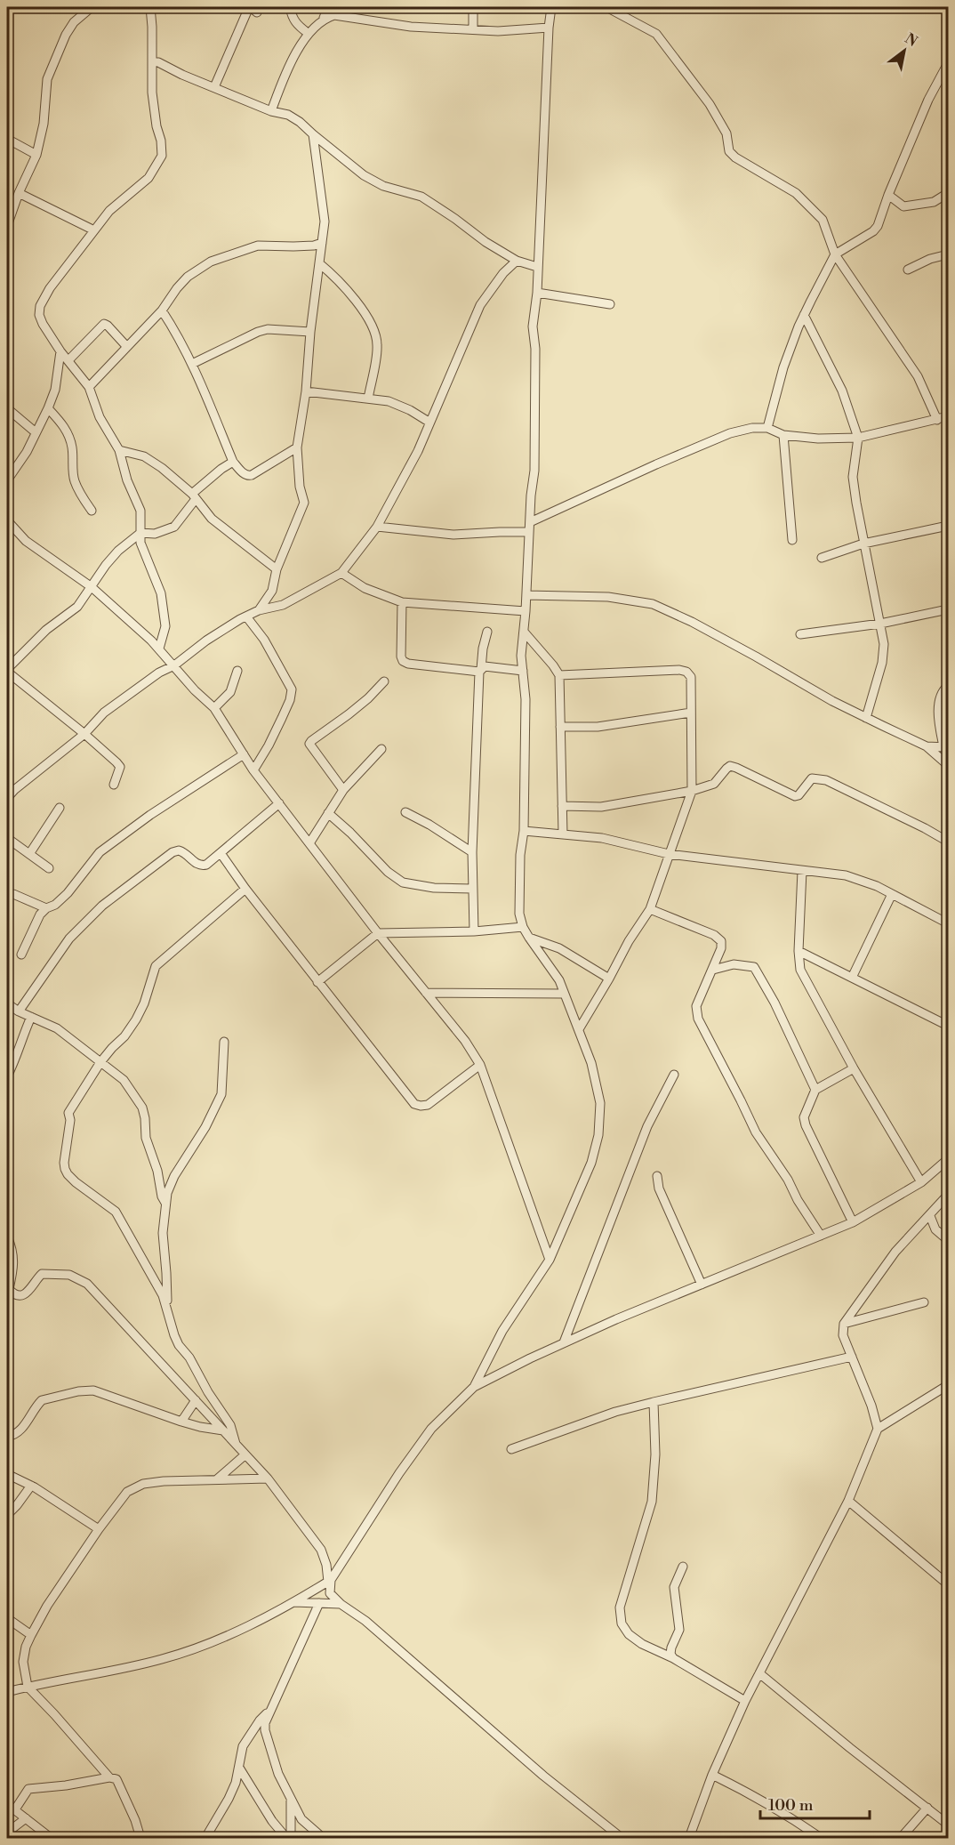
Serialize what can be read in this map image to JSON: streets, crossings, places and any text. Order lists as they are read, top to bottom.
{
  "scale_bar": "100 m",
  "north": "top right"
}
